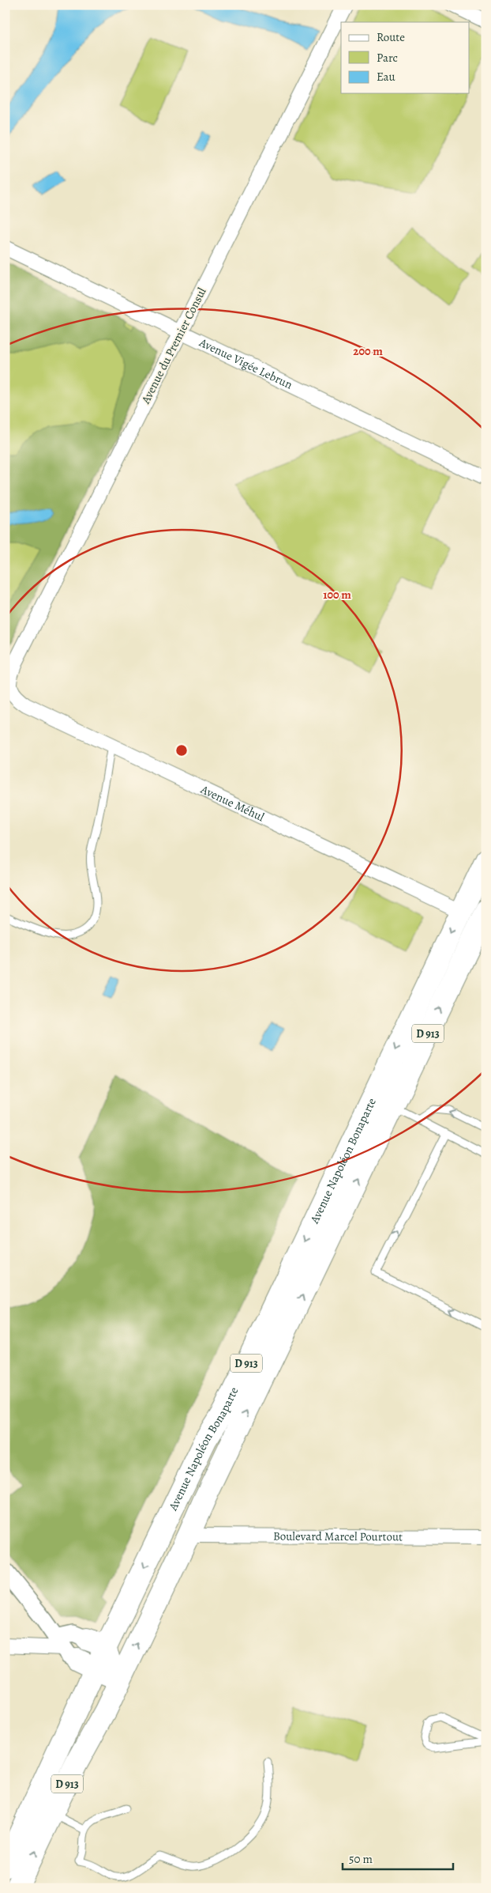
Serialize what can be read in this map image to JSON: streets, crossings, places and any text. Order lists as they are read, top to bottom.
{
  "streets": {
    "main road": ["D 913", "Avenue Napoléon Bonaparte"],
    "street": [
      "Avenue du Premier Consul",
      "Avenue Vigée Lebrun",
      "Avenue Méhul",
      "Boulevard Marcel Pourtout"
    ]
  },
  "crossings": [
    ["Avenue du Premier Consul", "Avenue Vigée Lebrun"],
    ["Avenue du Premier Consul", "Avenue Méhul"],
    ["Avenue Méhul", "Avenue Napoléon Bonaparte"],
    ["D 913", "Avenue Napoléon Bonaparte"],
    ["D 913", "Boulevard Marcel Pourtout"],
    ["Avenue Napoléon Bonaparte", "Boulevard Marcel Pourtout"]
  ],
  "legend": ["Route", "Parc", "Eau"],
  "scale_bar": "50 m",
  "rings": ["200 m", "100 m"]
}
